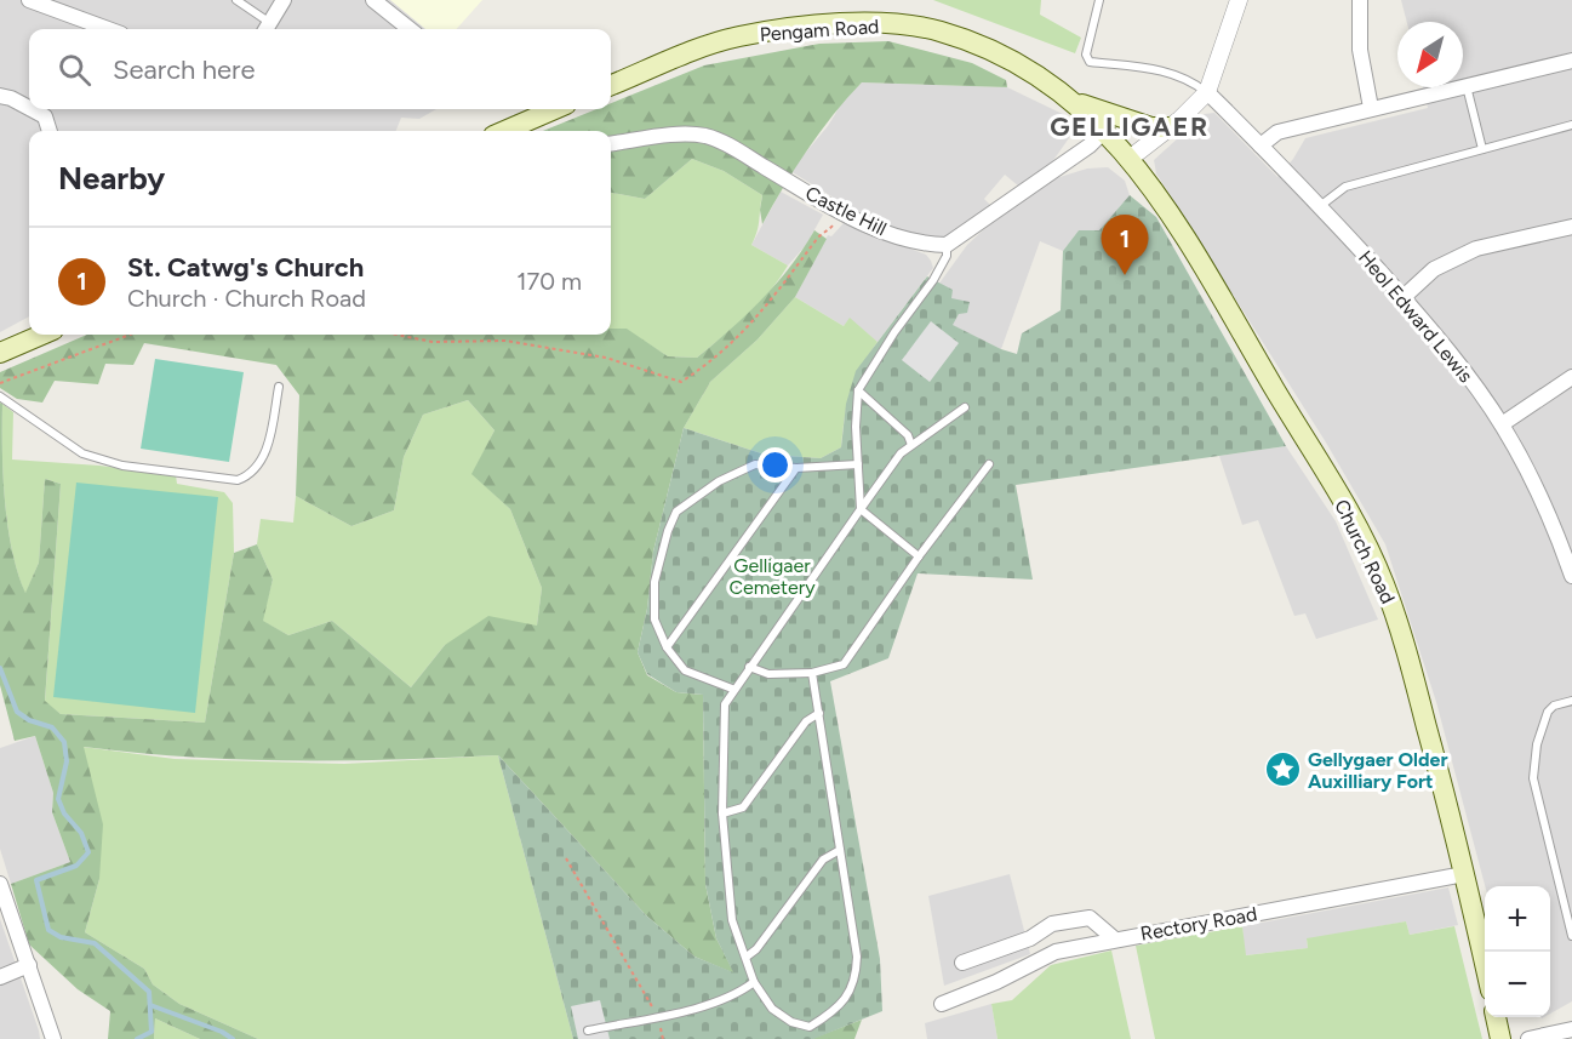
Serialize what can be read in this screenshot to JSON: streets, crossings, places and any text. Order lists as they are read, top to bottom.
{
  "streets": {
    "main road": ["Pengam Road", "Church Road"],
    "street": ["Castle Hill", "Heol Edward Lewis", "Rectory Road"]
  },
  "crossings": [
    ["Pengam Road", "Church Road"],
    ["Church Road", "Rectory Road"]
  ],
  "districts": ["GELLIGAER"],
  "parks": ["Gelligaer Cemetery"],
  "places": {
    "place": ["Gellygaer Older Auxilliary Fort"]
  },
  "north": "bottom left",
  "page": {
    "search": "Search here",
    "heading": "Nearby",
    "pins": "1",
    "list": [
      {
        "mark": "1",
        "name": "St. Catwg's Church",
        "note": "Church · Church Road",
        "value": "170 m"
      }
    ],
    "map_buttons": ["+", "−"]
  }
}
